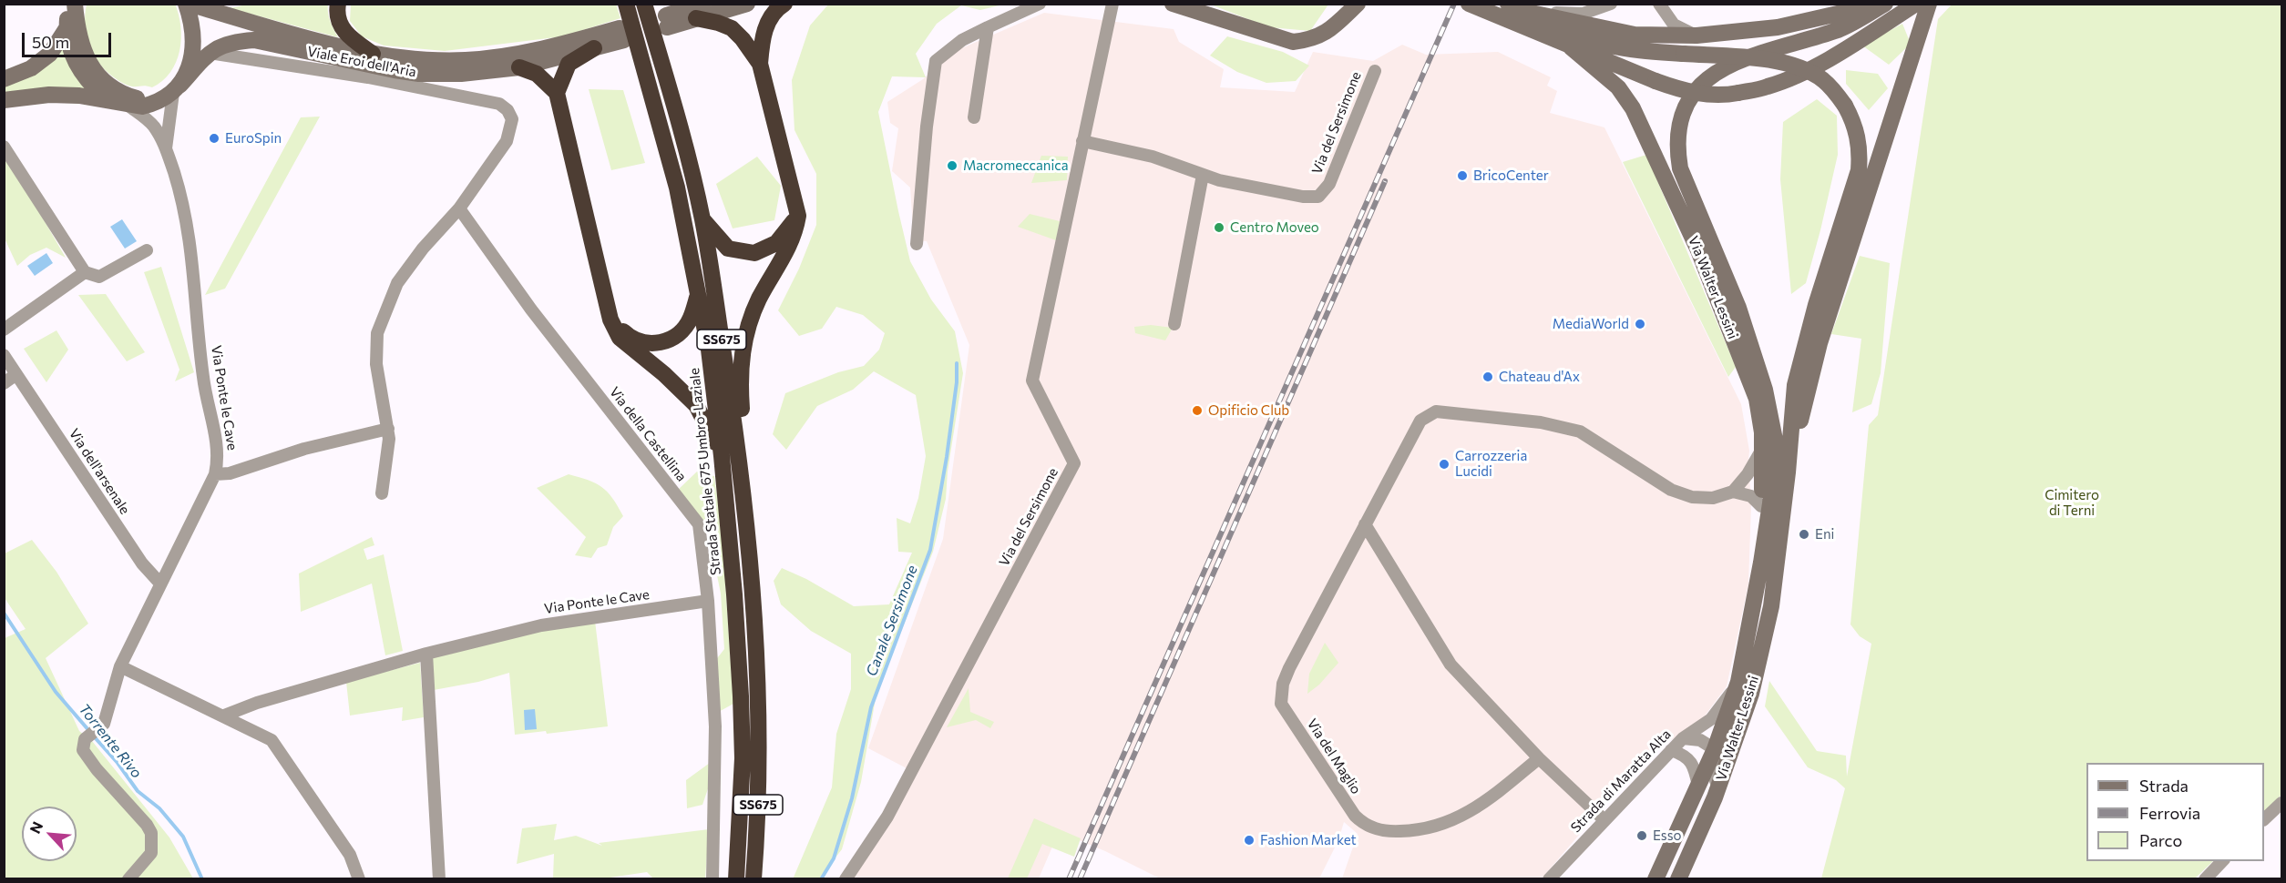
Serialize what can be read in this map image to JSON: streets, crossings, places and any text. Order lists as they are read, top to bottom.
{
  "streets": {
    "highway": ["SS675", "Strada Statale 675 Umbro-Laziale"],
    "main road": ["Viale Eroi dell'Aria", "Via Walter Lessini"],
    "street": [
      "Via del Sersimone",
      "Via Ponte le Cave",
      "Via della Castellina",
      "Via dell'arsenale",
      "Via del Maglio",
      "Strada di Maratta Alta"
    ]
  },
  "crossings": [
    ["Viale Eroi dell'Aria", "Via Ponte le Cave"],
    ["Via Walter Lessini", "Strada di Maratta Alta"],
    ["Via Ponte le Cave", "Via della Castellina"],
    ["Via Ponte le Cave", "Via dell'arsenale"]
  ],
  "water": ["Canale Sersimone", "Torrente Rivo"],
  "parks": ["Cimitero di Terni"],
  "places": [
    "EuroSpin",
    "Macromeccanica",
    "BricoCenter",
    "Centro Moveo",
    "MediaWorld",
    "Chateau d'Ax",
    "Opificio Club",
    "Carrozzeria Lucidi",
    "Eni",
    "Esso",
    "Fashion Market"
  ],
  "legend": ["Strada", "Ferrovia", "Parco"],
  "scale_bar": "50 m",
  "north": "top left"
}
